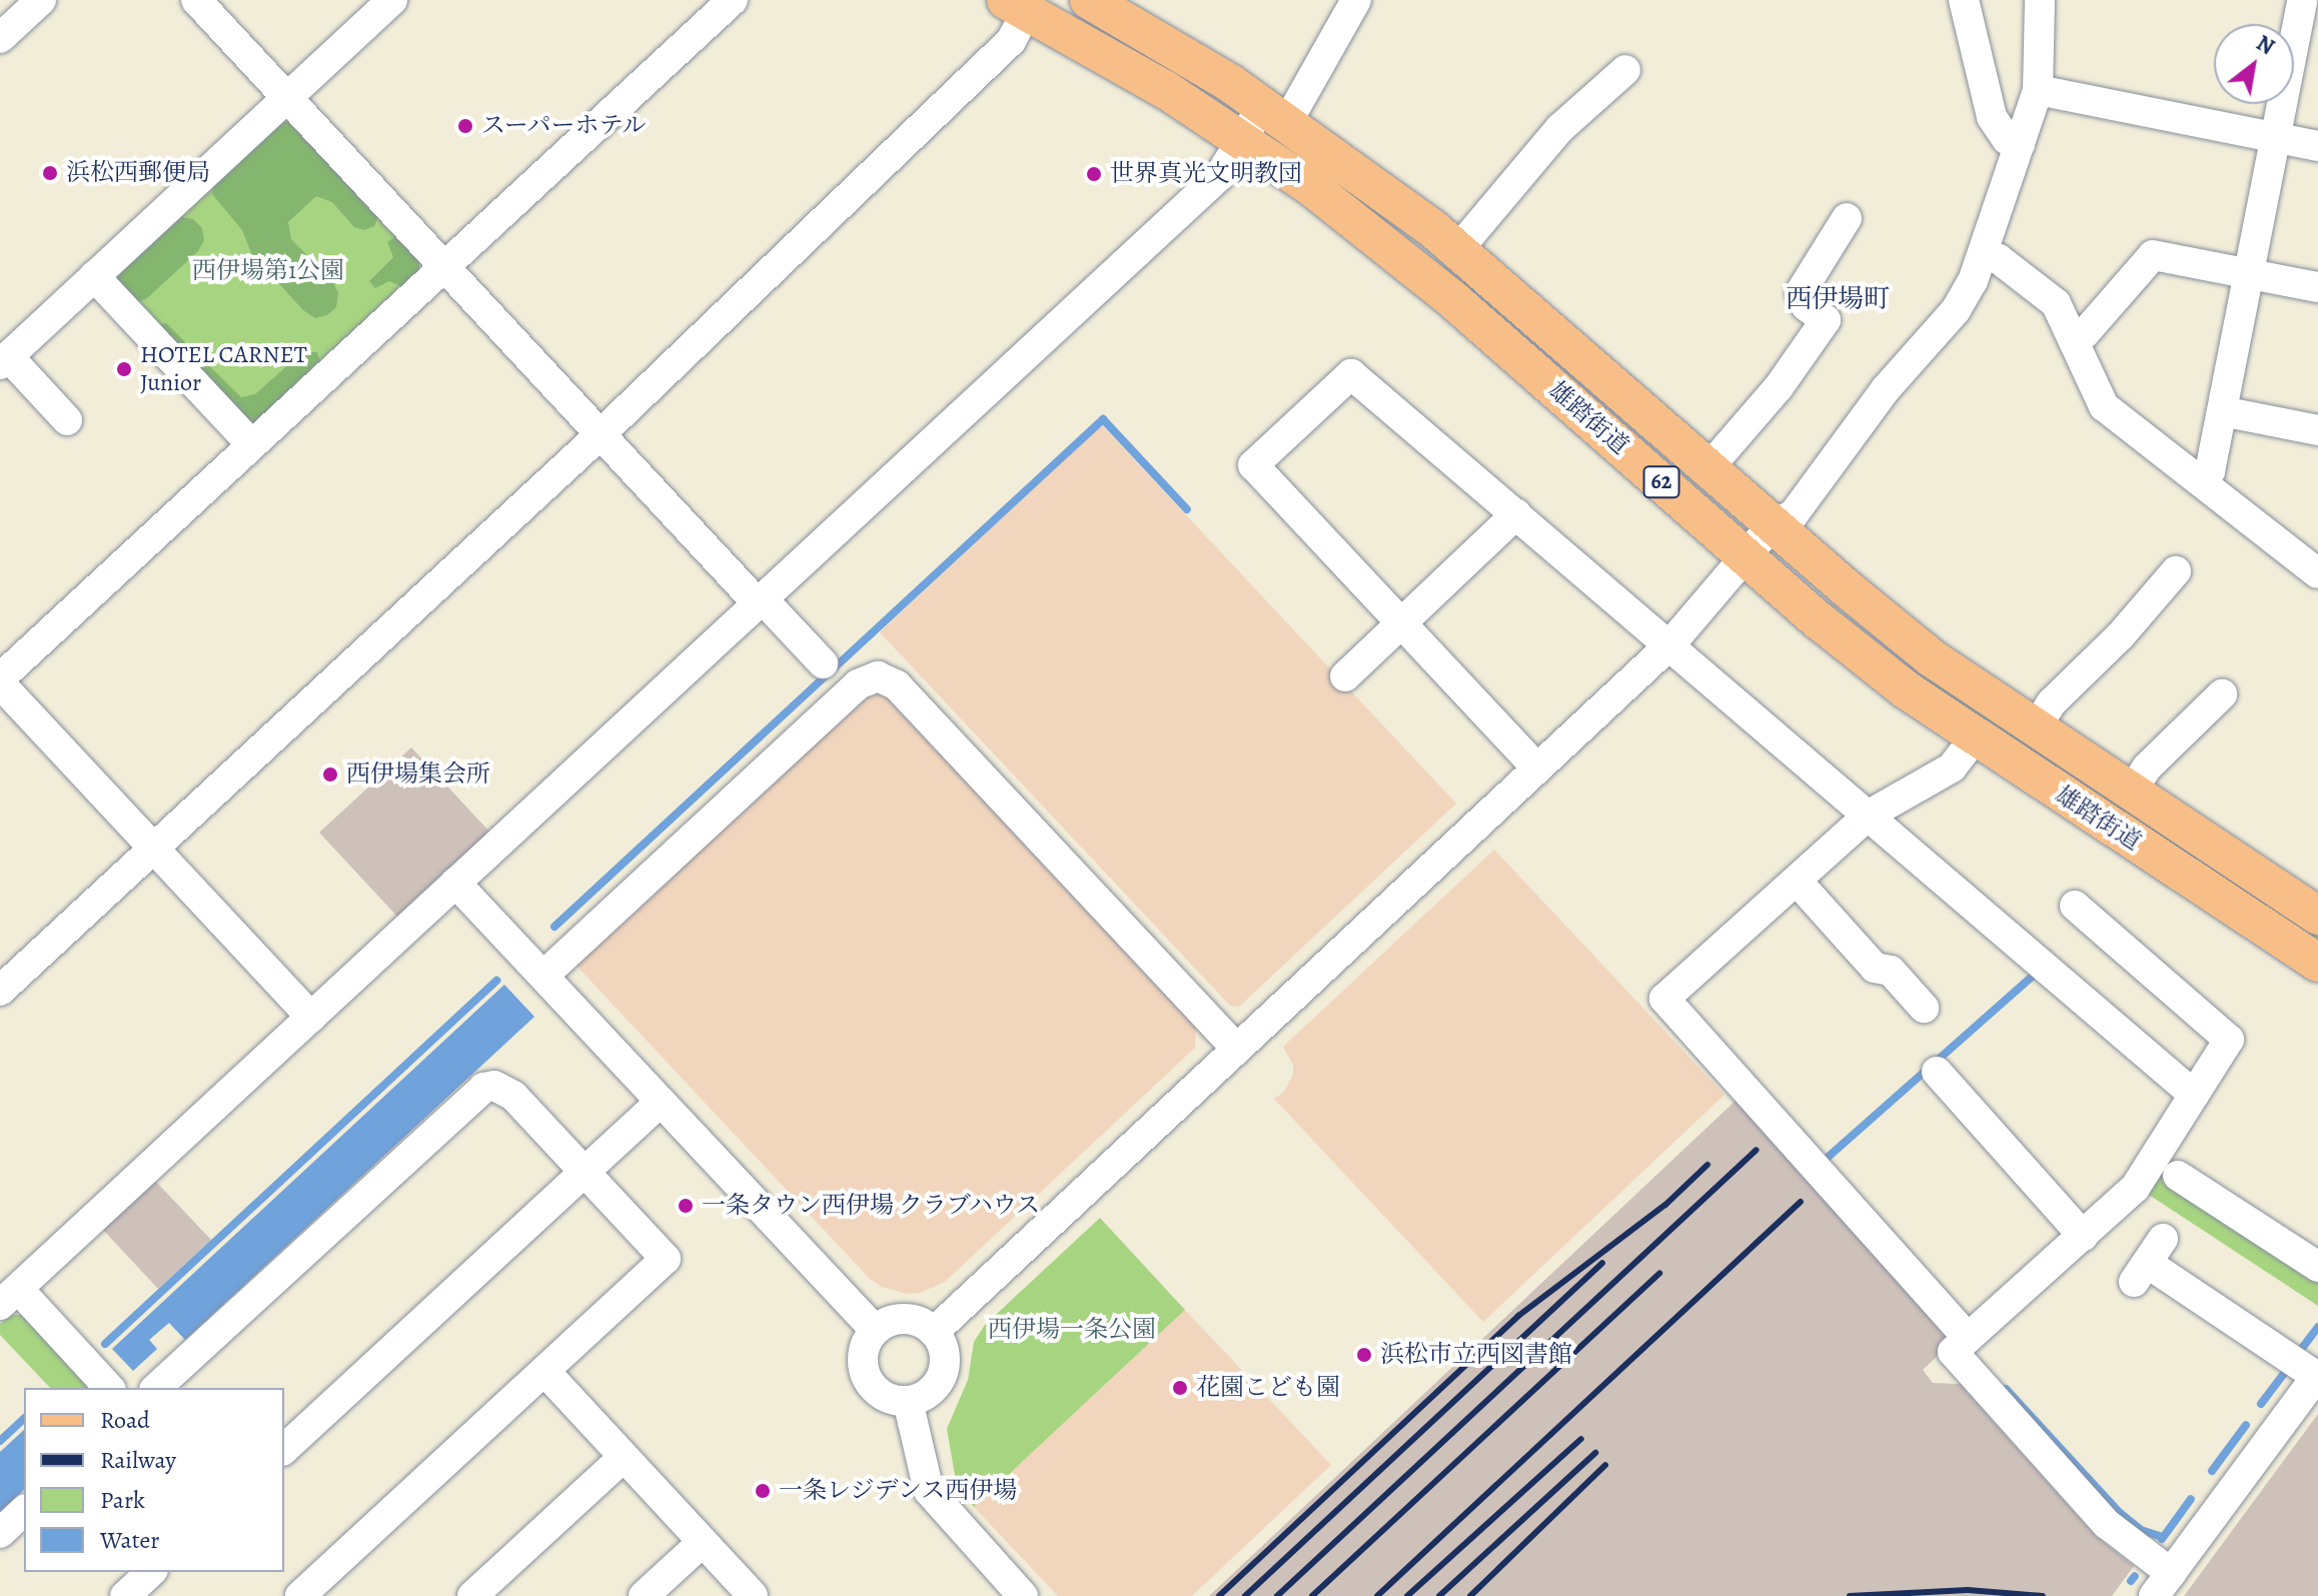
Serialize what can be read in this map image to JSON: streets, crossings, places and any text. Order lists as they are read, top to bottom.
{
  "streets": {
    "main road": ["雄踏街道", "62"]
  },
  "districts": ["西伊場町"],
  "parks": ["西伊場第1公園", "西伊場一条公園"],
  "places": [
    "スーパーホテル",
    "浜松西郵便局",
    "世界真光文明教団",
    "HOTEL CARNET Junior",
    "西伊場集会所",
    "一条タウン西伊場 クラブハウス",
    "浜松市立西図書館",
    "花園こども園",
    "一条レジデンス西伊場"
  ],
  "legend": [
    "Road",
    "Railway",
    "Park",
    "Water"
  ],
  "north": "top right"
}
